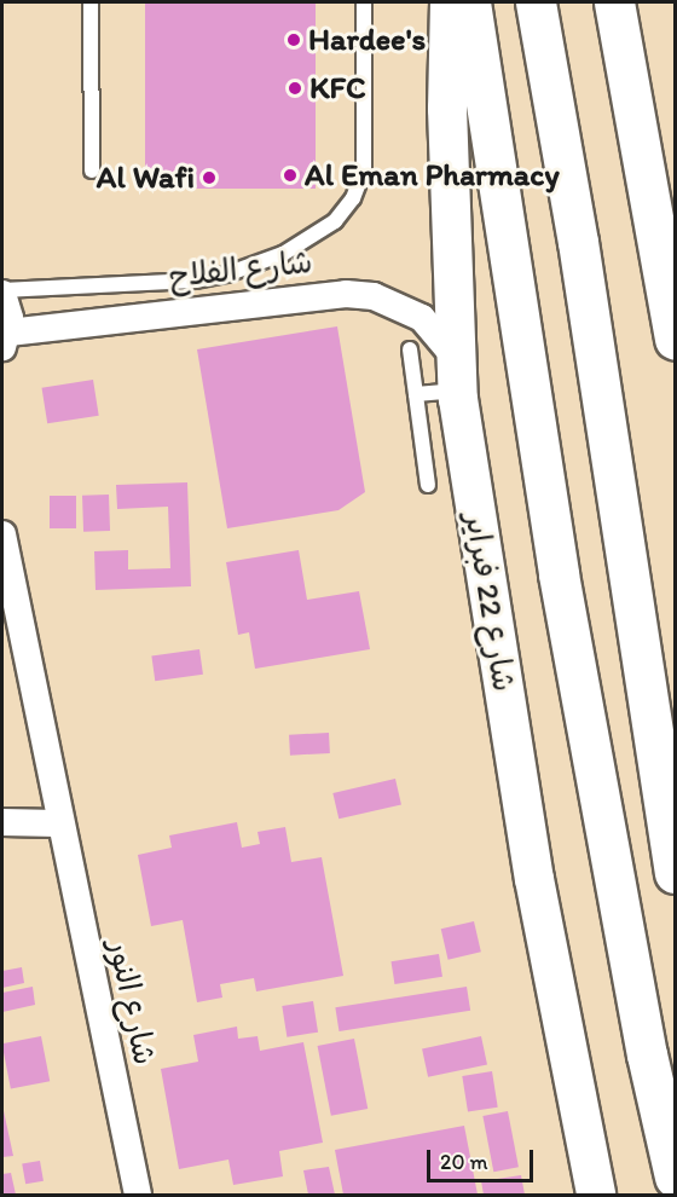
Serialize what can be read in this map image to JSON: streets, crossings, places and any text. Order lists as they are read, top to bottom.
{
  "streets": {
    "main road": ["شارع 22 فبراير"],
    "street": ["شارع الفلاح", "شارع النور"]
  },
  "crossings": [
    ["شارع الفلاح", "شارع 22 فبراير"]
  ],
  "places": [
    "Hardee's",
    "KFC",
    "Al Eman Pharmacy",
    "Al Wafi"
  ],
  "scale_bar": "20 m"
}
